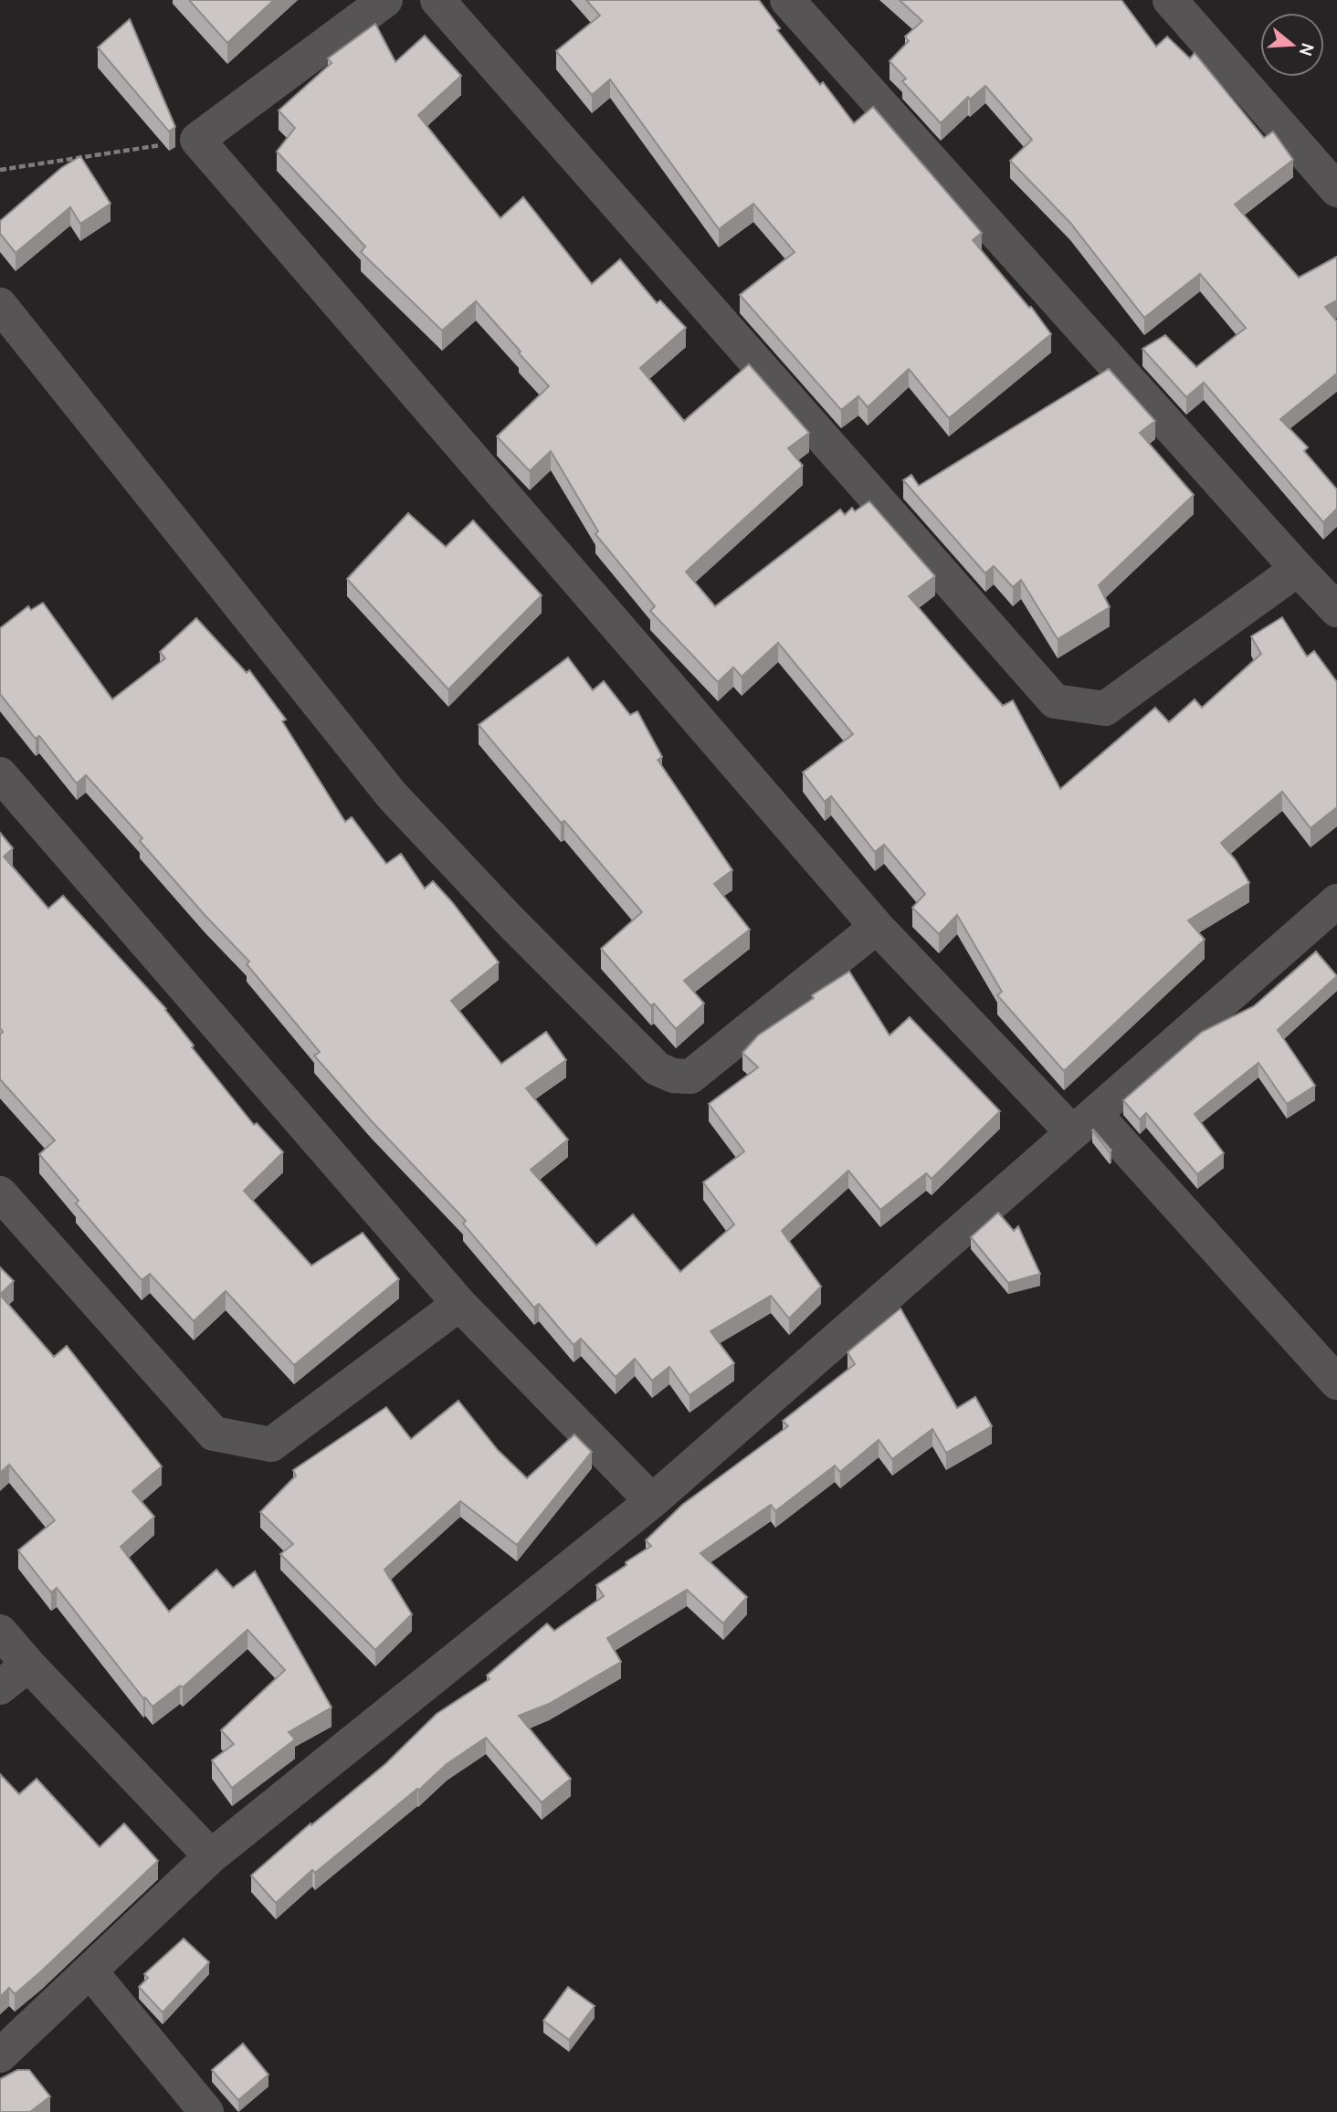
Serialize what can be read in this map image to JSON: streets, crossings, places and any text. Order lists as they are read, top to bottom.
{
  "north": "right"
}
